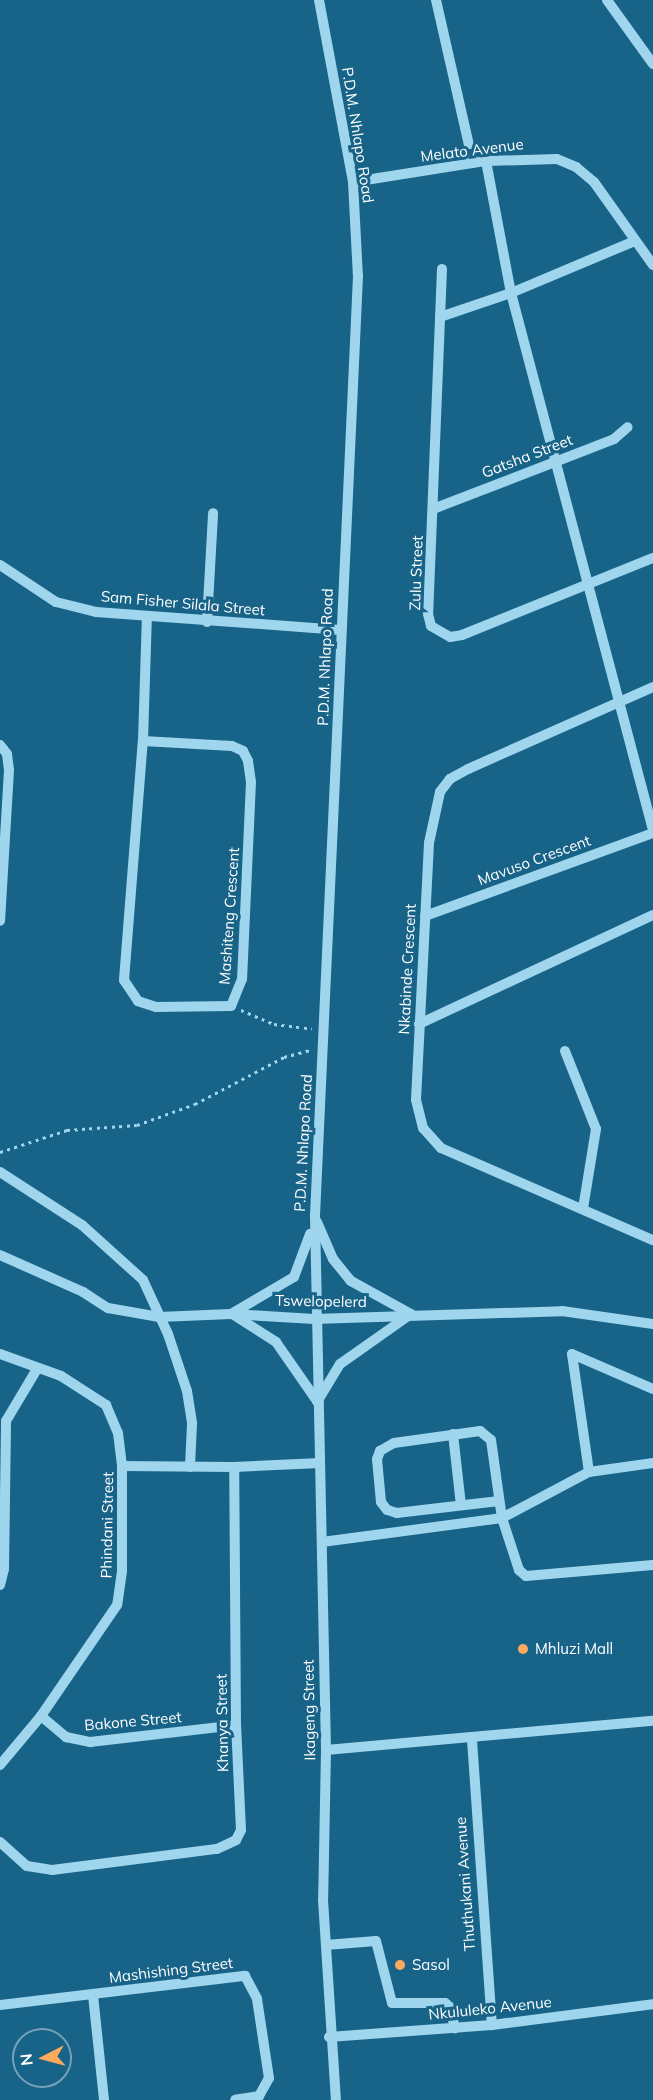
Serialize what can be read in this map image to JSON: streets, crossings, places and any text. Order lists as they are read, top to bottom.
{
  "streets": {
    "street": [
      "P.D.M. Nhlapo Road",
      "Melato Avenue",
      "Gatsha Street",
      "Zulu Street",
      "Sam Fisher Silala Street",
      "Mavuso Crescent",
      "Mashiteng Crescent",
      "Nkabinde Crescent",
      "Tswelopelerd",
      "Phindani Street",
      "Ikageng Street",
      "Bakone Street",
      "Khanya Street",
      "Thuthukani Avenue",
      "Mashishing Street",
      "Nkululeko Avenue"
    ]
  },
  "crossings": [
    ["P.D.M. Nhlapo Road", "Melato Avenue"],
    ["P.D.M. Nhlapo Road", "Sam Fisher Silala Street"],
    ["P.D.M. Nhlapo Road", "Tswelopelerd"],
    ["P.D.M. Nhlapo Road", "Ikageng Street"],
    ["Gatsha Street", "Zulu Street"],
    ["Sam Fisher Silala Street", "Mashiteng Crescent"],
    ["Mavuso Crescent", "Nkabinde Crescent"],
    ["Tswelopelerd", "Ikageng Street"],
    ["Phindani Street", "Bakone Street"],
    ["Ikageng Street", "Nkululeko Avenue"],
    ["Bakone Street", "Khanya Street"],
    ["Thuthukani Avenue", "Nkululeko Avenue"]
  ],
  "places": ["Mhluzi Mall", "Sasol"],
  "north": "left"
}
